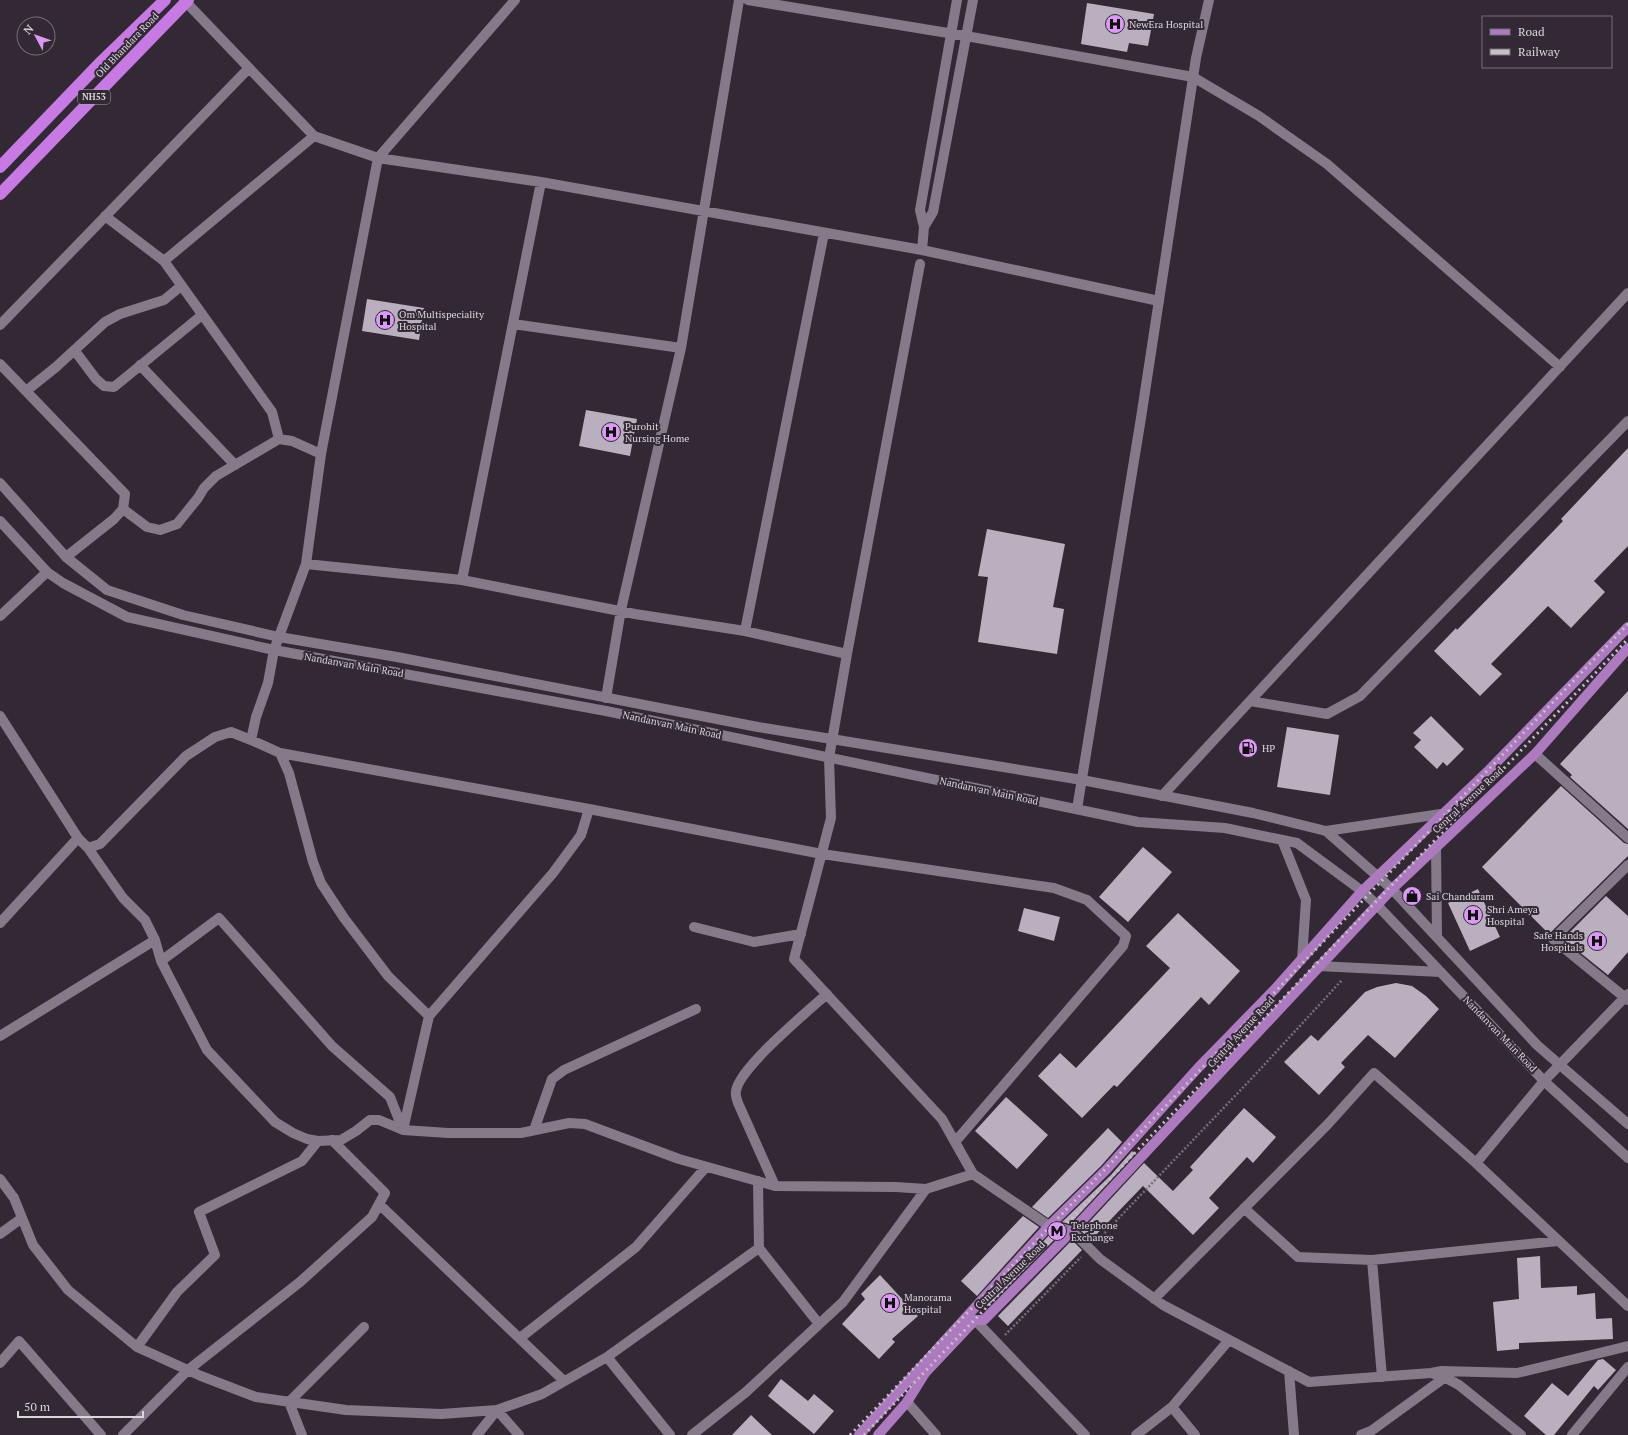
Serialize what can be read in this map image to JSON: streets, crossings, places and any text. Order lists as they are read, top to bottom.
{
  "streets": {
    "highway": ["Old Bhandara Road", "NH53"],
    "main road": ["Central Avenue Road"],
    "street": ["Nandanvan Main Road"]
  },
  "crossings": [
    ["Nandanvan Main Road", "Central Avenue Road"]
  ],
  "places": {
    "hospital": [
      "NewEra Hospital",
      "Om Multispeciality Hospital",
      "Purohit Nursing Home",
      "Shri Ameya Hospital",
      "Safe Hands Hospitals",
      "Manorama Hospital"
    ],
    "fuel station": ["HP"],
    "shop": ["Sai Chanduram"],
    "metro station": ["Telephone Exchange"]
  },
  "legend": ["Road", "Railway"],
  "scale_bar": "50 m",
  "north": "top left"
}
